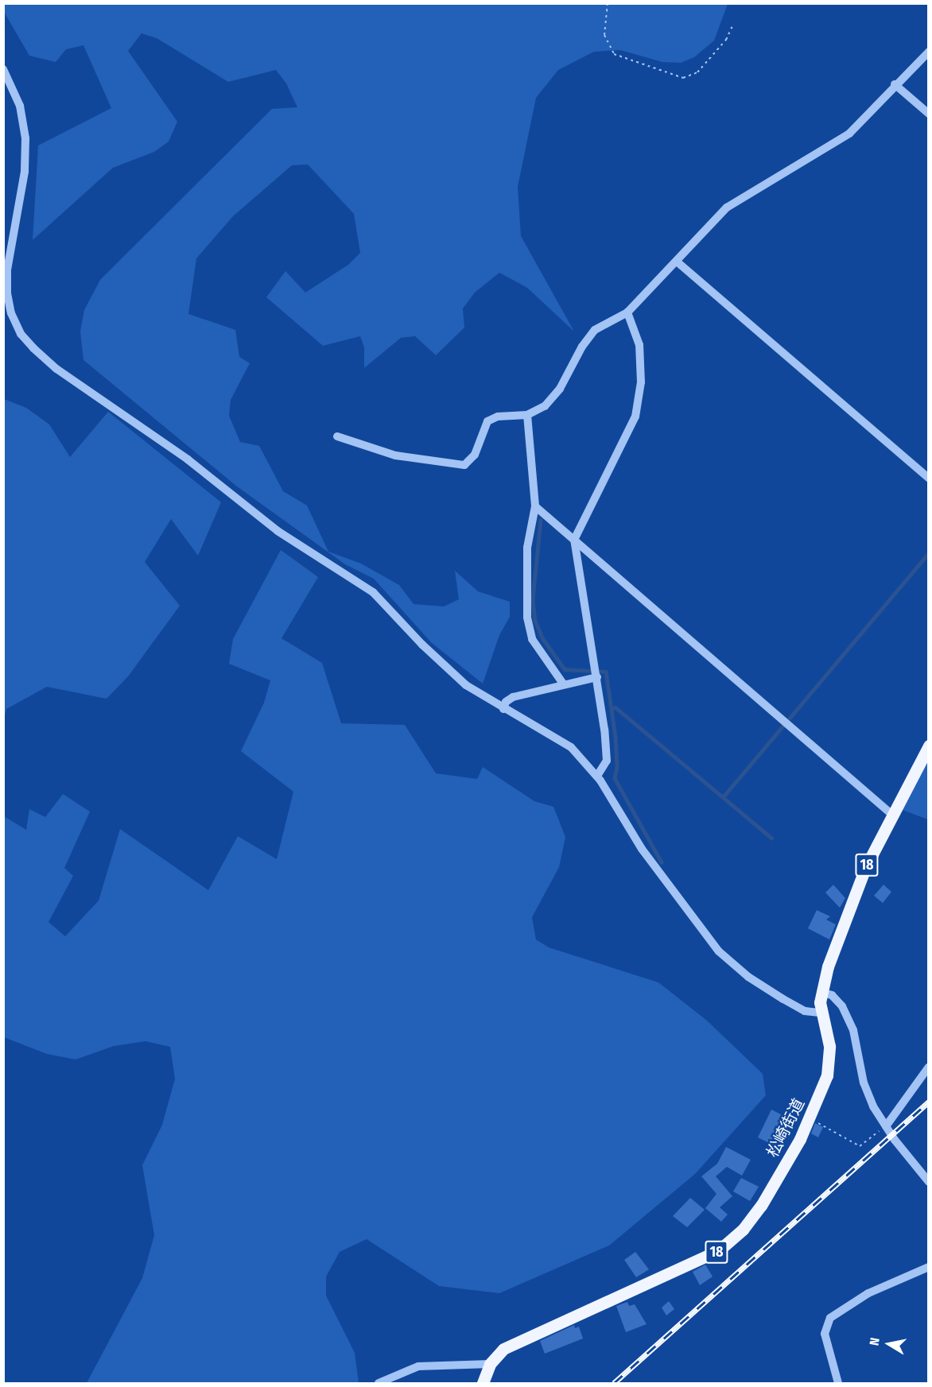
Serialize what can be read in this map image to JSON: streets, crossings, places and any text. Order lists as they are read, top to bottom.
{
  "streets": {
    "main road": ["18", "松崎街道"]
  },
  "north": "left"
}
